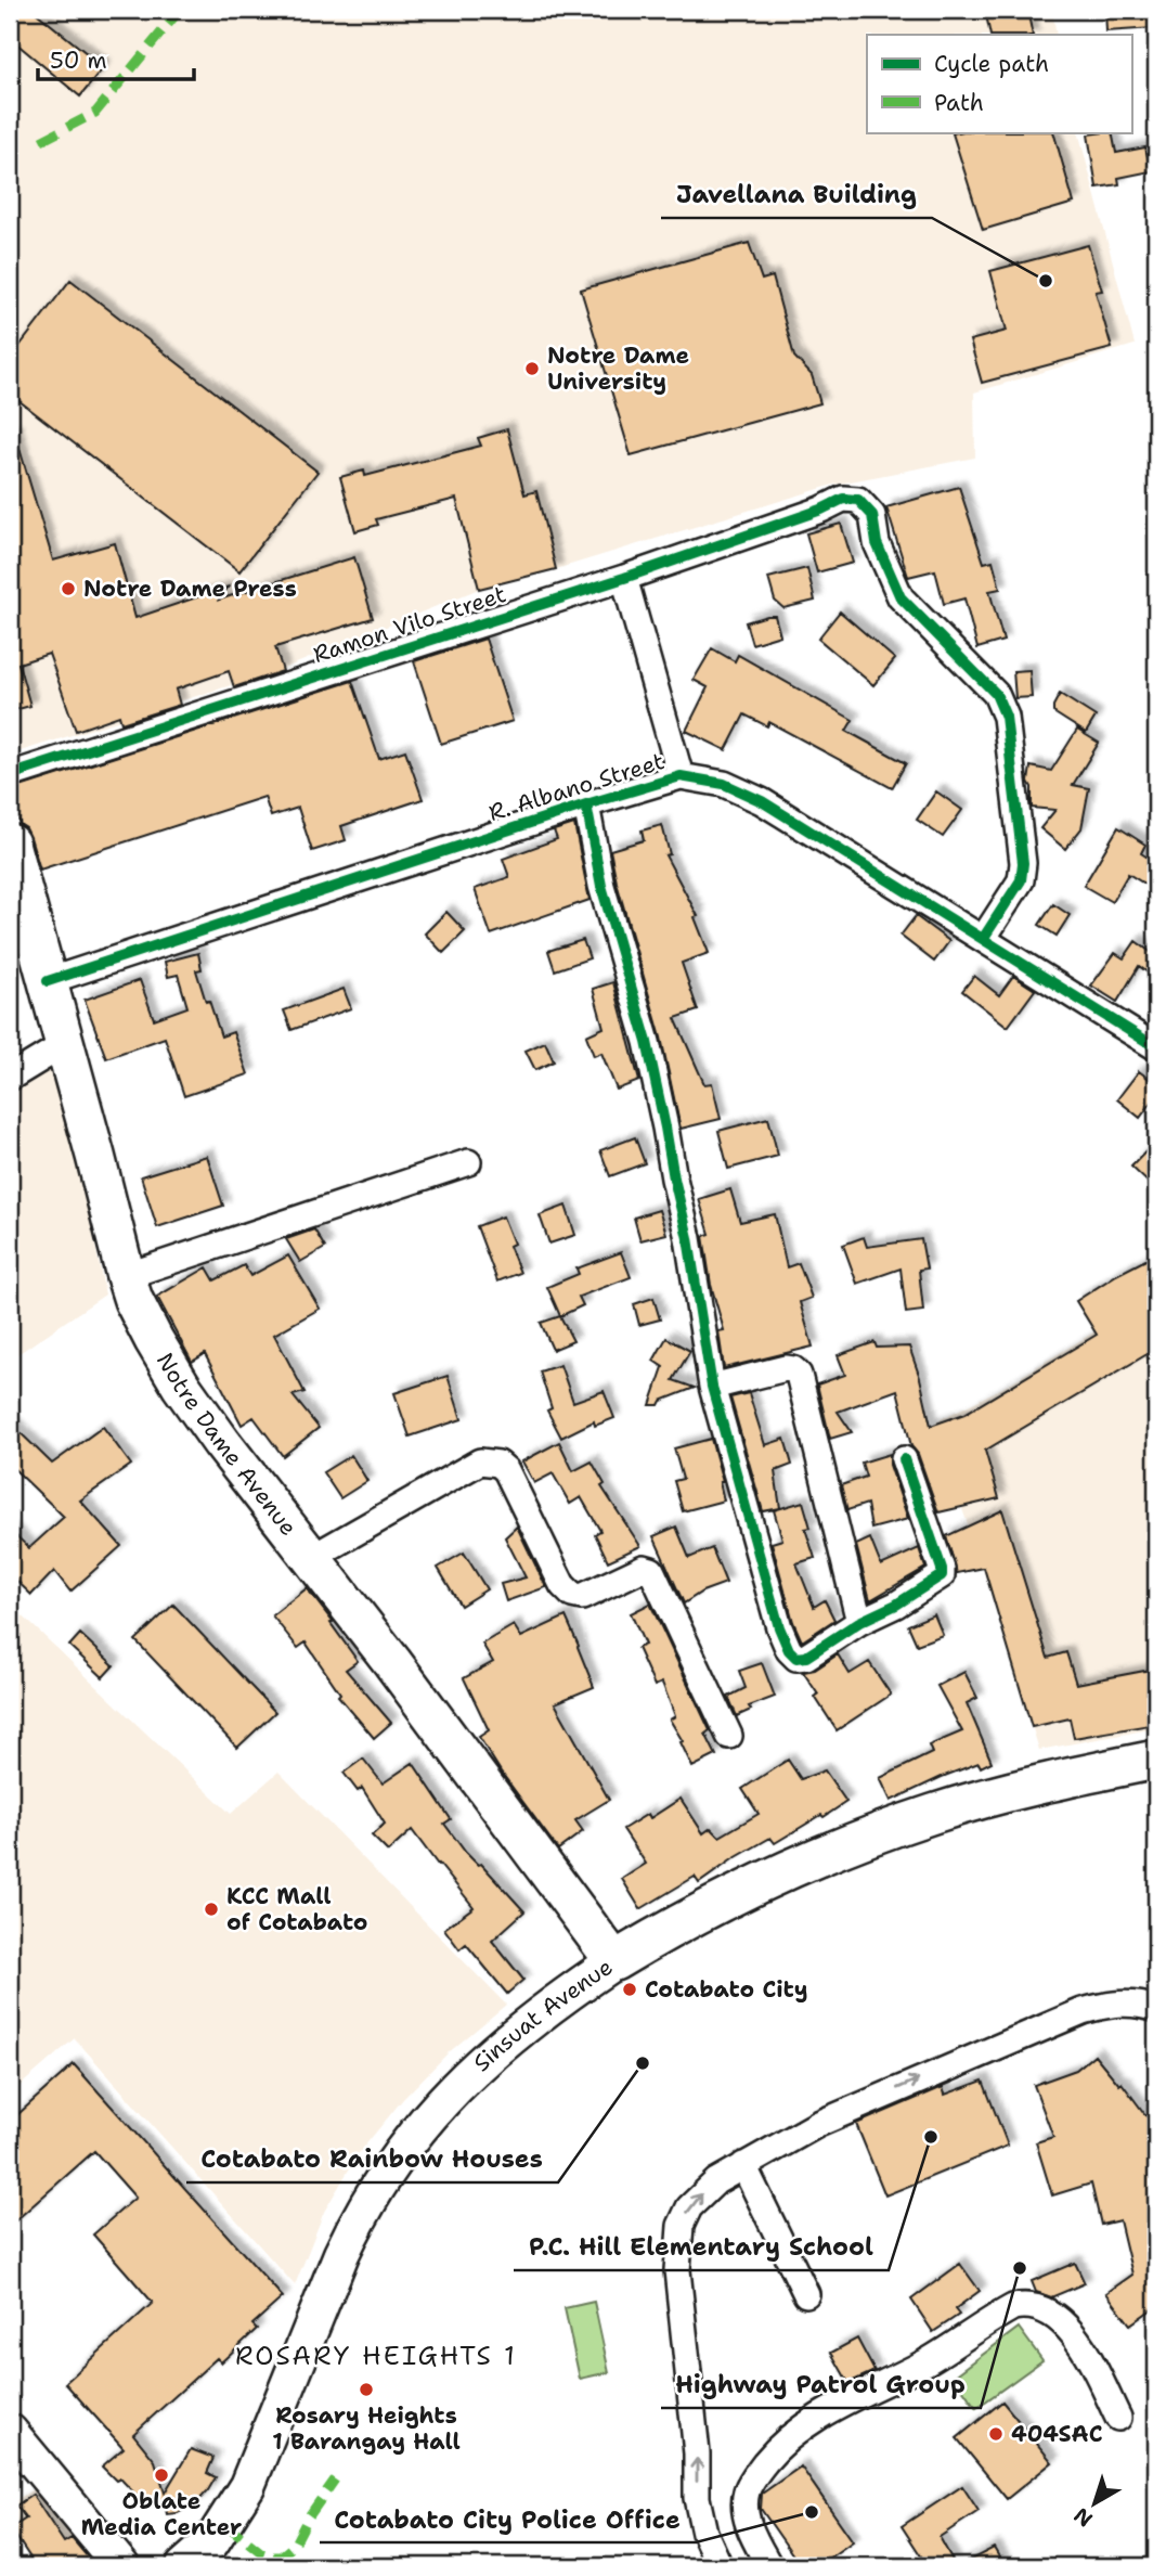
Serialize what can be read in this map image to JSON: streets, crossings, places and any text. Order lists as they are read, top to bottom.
{
  "streets": {
    "main road": ["Notre Dame Avenue", "Sinsuat Avenue"],
    "street": ["Ramon Vilo Street", "R. Albano Street"]
  },
  "crossings": [
    ["Ramon Vilo Street", "R. Albano Street"],
    ["R. Albano Street", "Notre Dame Avenue"],
    ["Notre Dame Avenue", "Sinsuat Avenue"]
  ],
  "districts": ["ROSARY HEIGHTS 1"],
  "places": [
    "Javellana Building",
    "Notre Dame University",
    "Notre Dame Press",
    "KCC Mall of Cotabato",
    "Cotabato City",
    "Cotabato Rainbow Houses",
    "P.C. Hill Elementary School",
    "Highway Patrol Group",
    "Rosary Heights 1 Barangay Hall",
    "404SAC",
    "Oblate Media Center",
    "Cotabato City Police Office"
  ],
  "legend": ["Cycle path", "Path"],
  "scale_bar": "50 m",
  "north": "bottom left"
}
